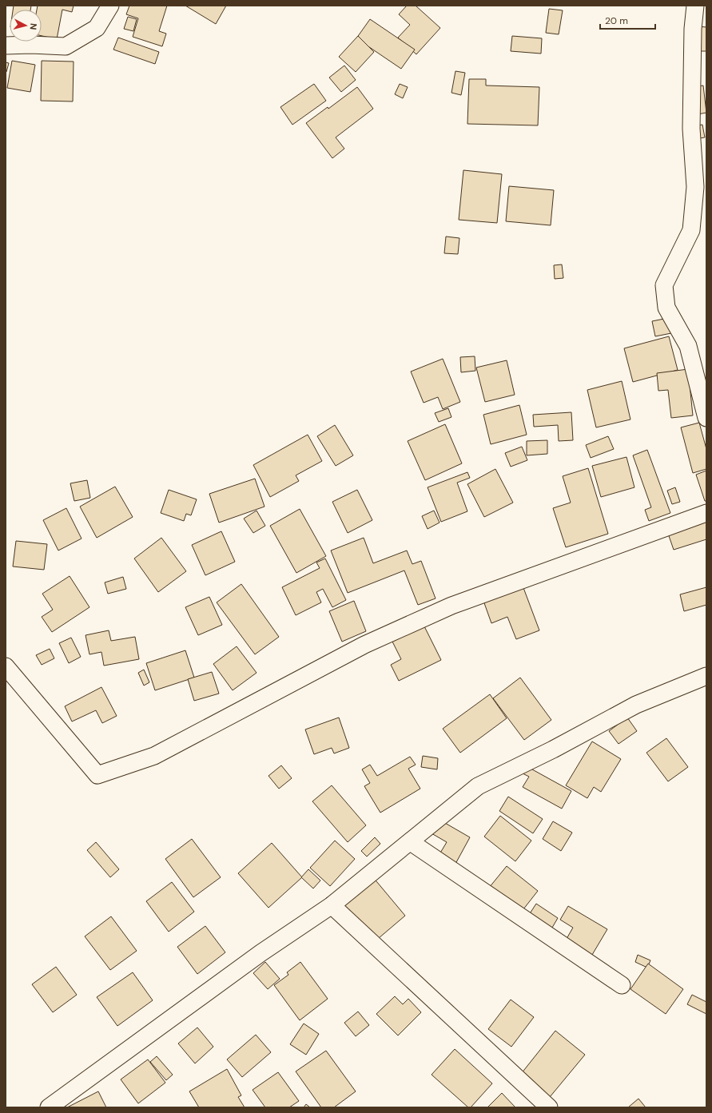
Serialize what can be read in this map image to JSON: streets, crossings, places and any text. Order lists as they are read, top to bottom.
{
  "scale_bar": "20 m",
  "north": "right"
}
